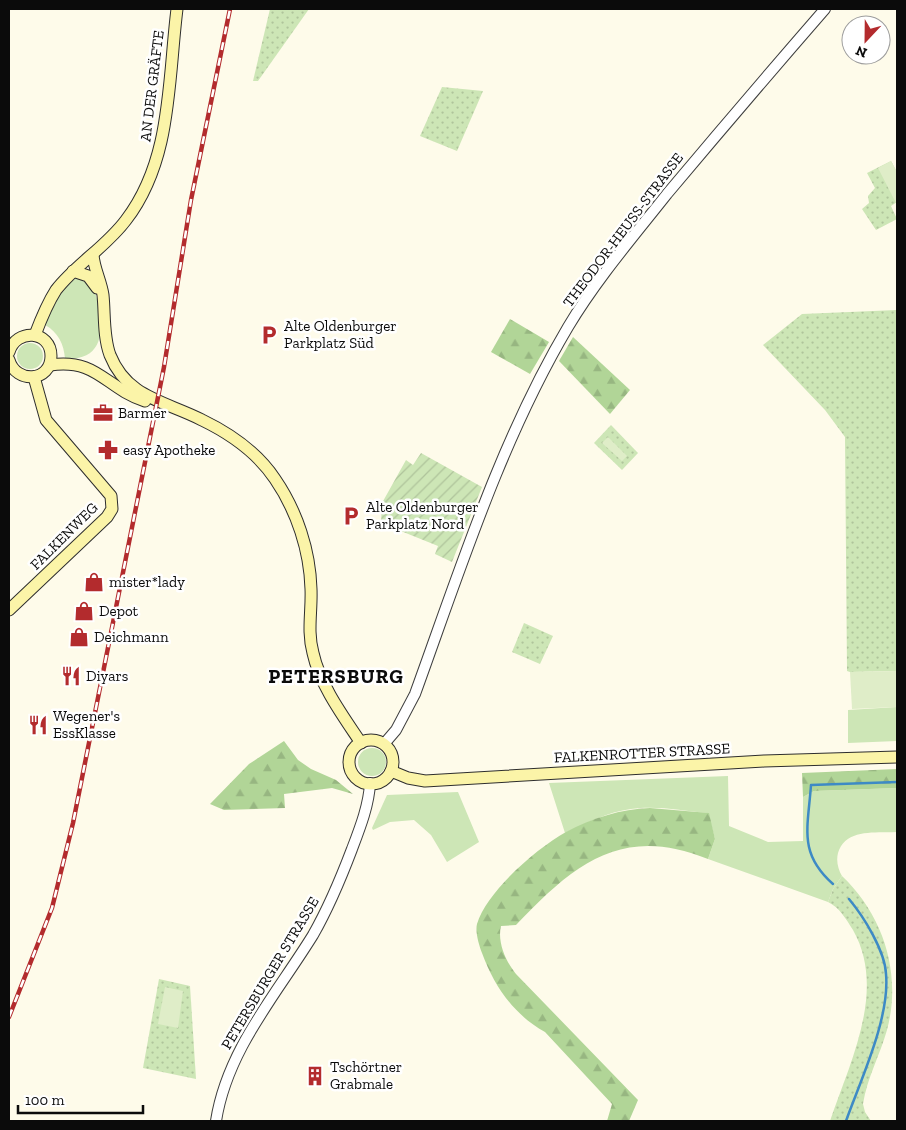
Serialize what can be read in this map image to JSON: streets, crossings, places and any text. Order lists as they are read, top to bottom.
{
  "streets": {
    "main road": ["AN DER GRÄFTE", "FALKENWEG", "FALKENROTTER STRASSE"],
    "street": ["THEODOR-HEUSS-STRASSE", "PETERSBURGER STRASSE"]
  },
  "crossings": [
    ["THEODOR-HEUSS-STRASSE", "FALKENROTTER STRASSE"],
    ["THEODOR-HEUSS-STRASSE", "PETERSBURGER STRASSE"],
    ["FALKENROTTER STRASSE", "PETERSBURGER STRASSE"]
  ],
  "districts": ["PETERSBURG"],
  "places": {
    "parking": ["Alte Oldenburger Parkplatz Süd", "Alte Oldenburger Parkplatz Nord"],
    "office": ["Barmer"],
    "pharmacy": ["easy Apotheke"],
    "shop": ["mister*lady", "Depot", "Deichmann"],
    "restaurant": ["Diyars", "Wegener's EssKlasse"],
    "building": ["Tschörtner Grabmale"]
  },
  "scale_bar": "100 m",
  "north": "bottom"
}
